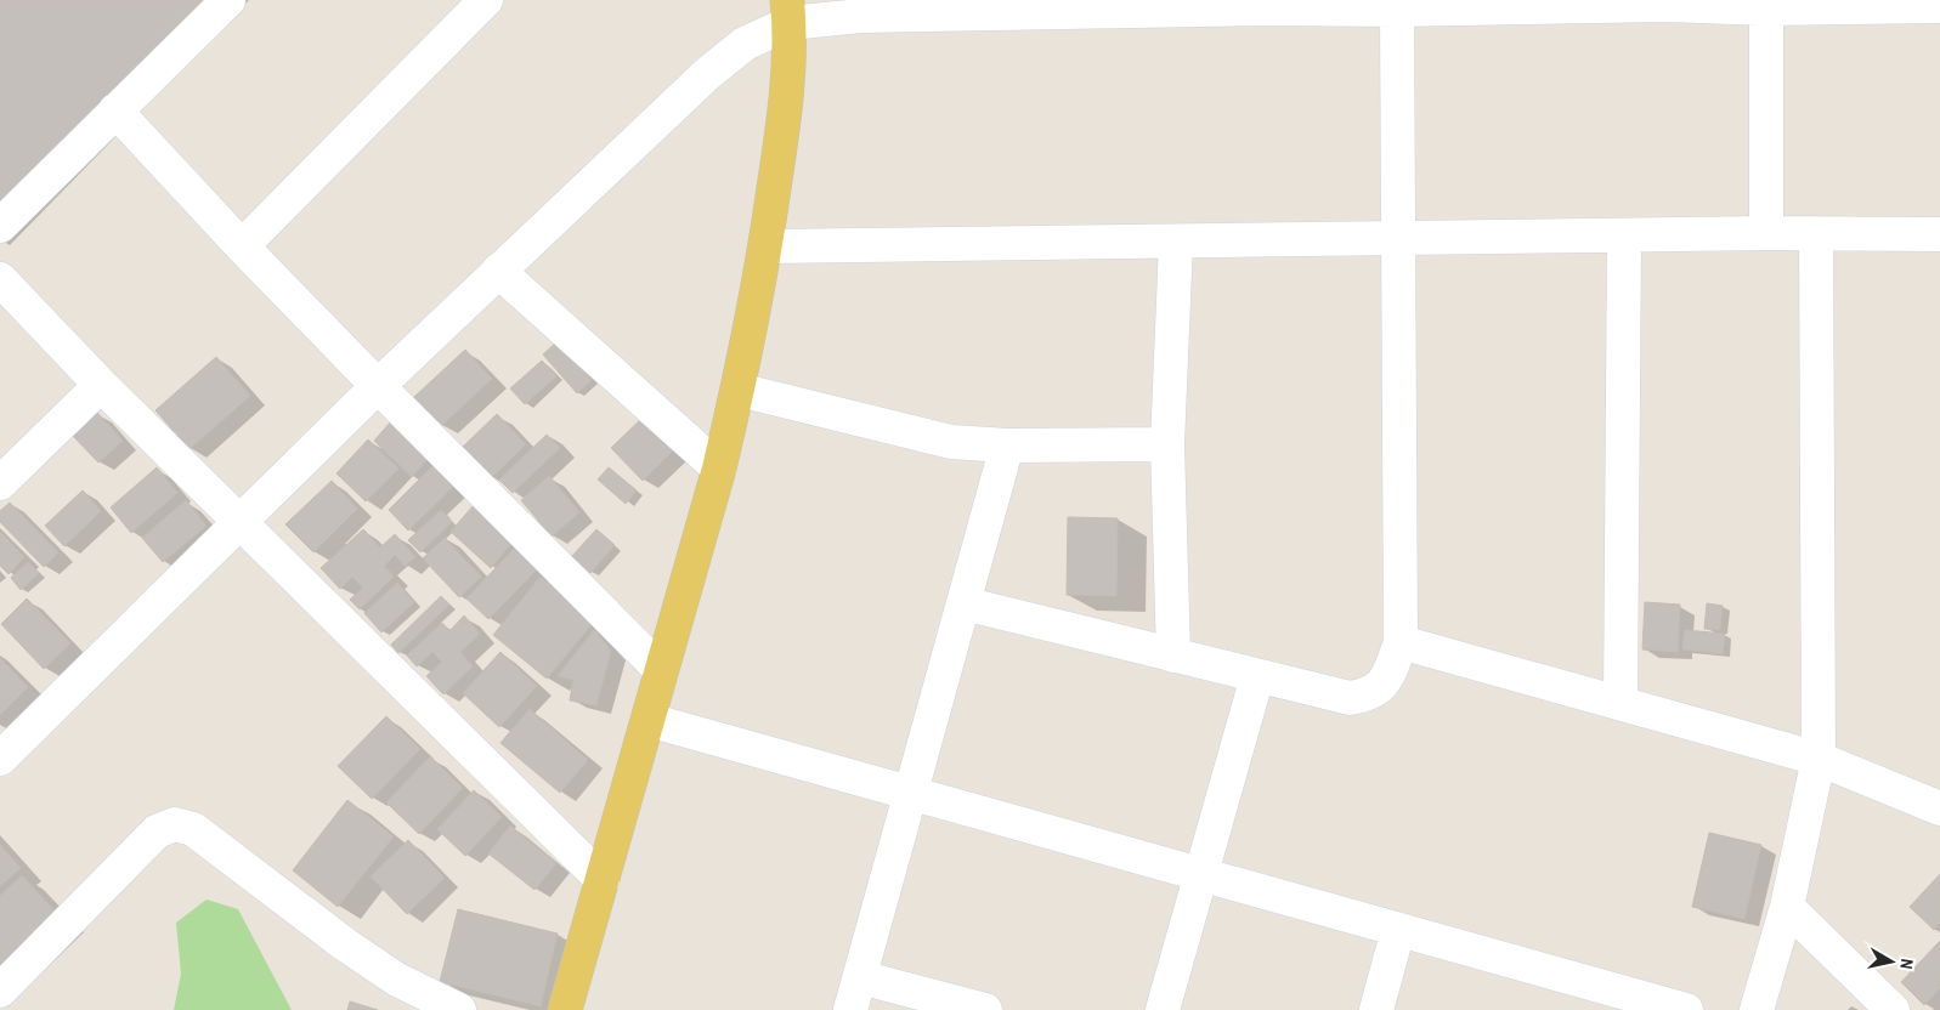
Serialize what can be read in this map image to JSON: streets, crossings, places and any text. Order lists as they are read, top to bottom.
{
  "north": "right"
}
